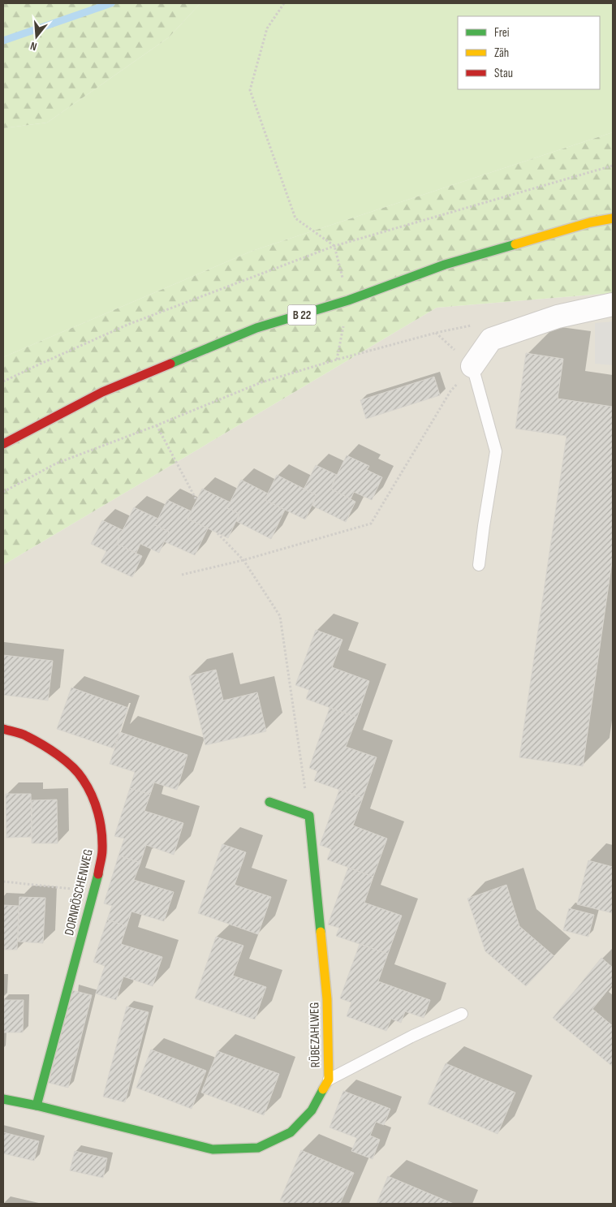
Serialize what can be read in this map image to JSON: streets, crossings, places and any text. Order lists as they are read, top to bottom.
{
  "streets": {
    "street": ["B 22", "DORNRÖSCHENWEG", "RÜBEZAHLWEG"]
  },
  "crossings": [
    ["DORNRÖSCHENWEG", "RÜBEZAHLWEG"]
  ],
  "legend": ["Frei", "Zäh", "Stau"],
  "north": "bottom"
}
